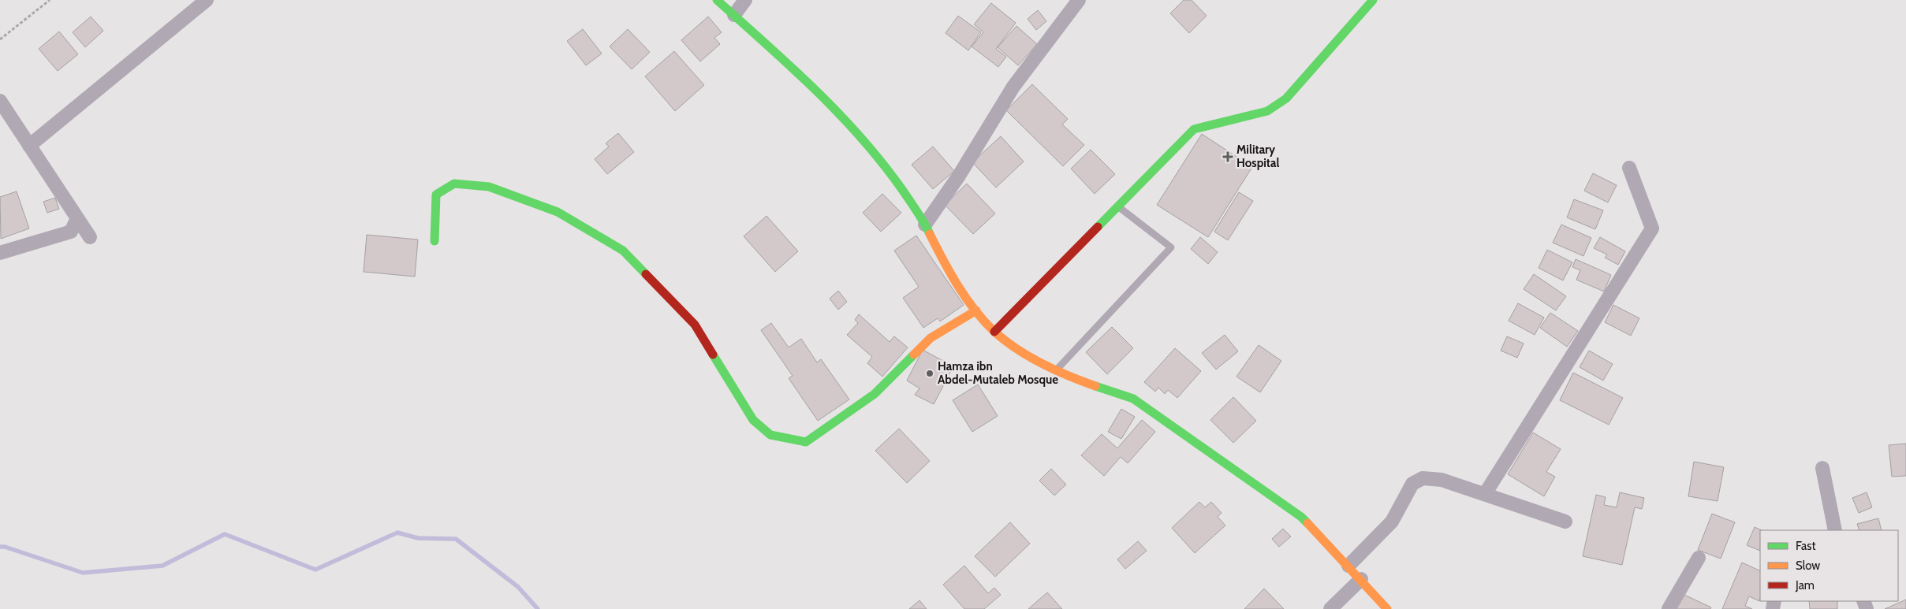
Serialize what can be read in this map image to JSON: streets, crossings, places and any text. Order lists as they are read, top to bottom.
{
  "places": {
    "health": ["Military Hospital"],
    "other": ["Hamza ibn Abdel-Mutaleb Mosque"]
  },
  "legend": ["Fast", "Slow", "Jam"]
}
